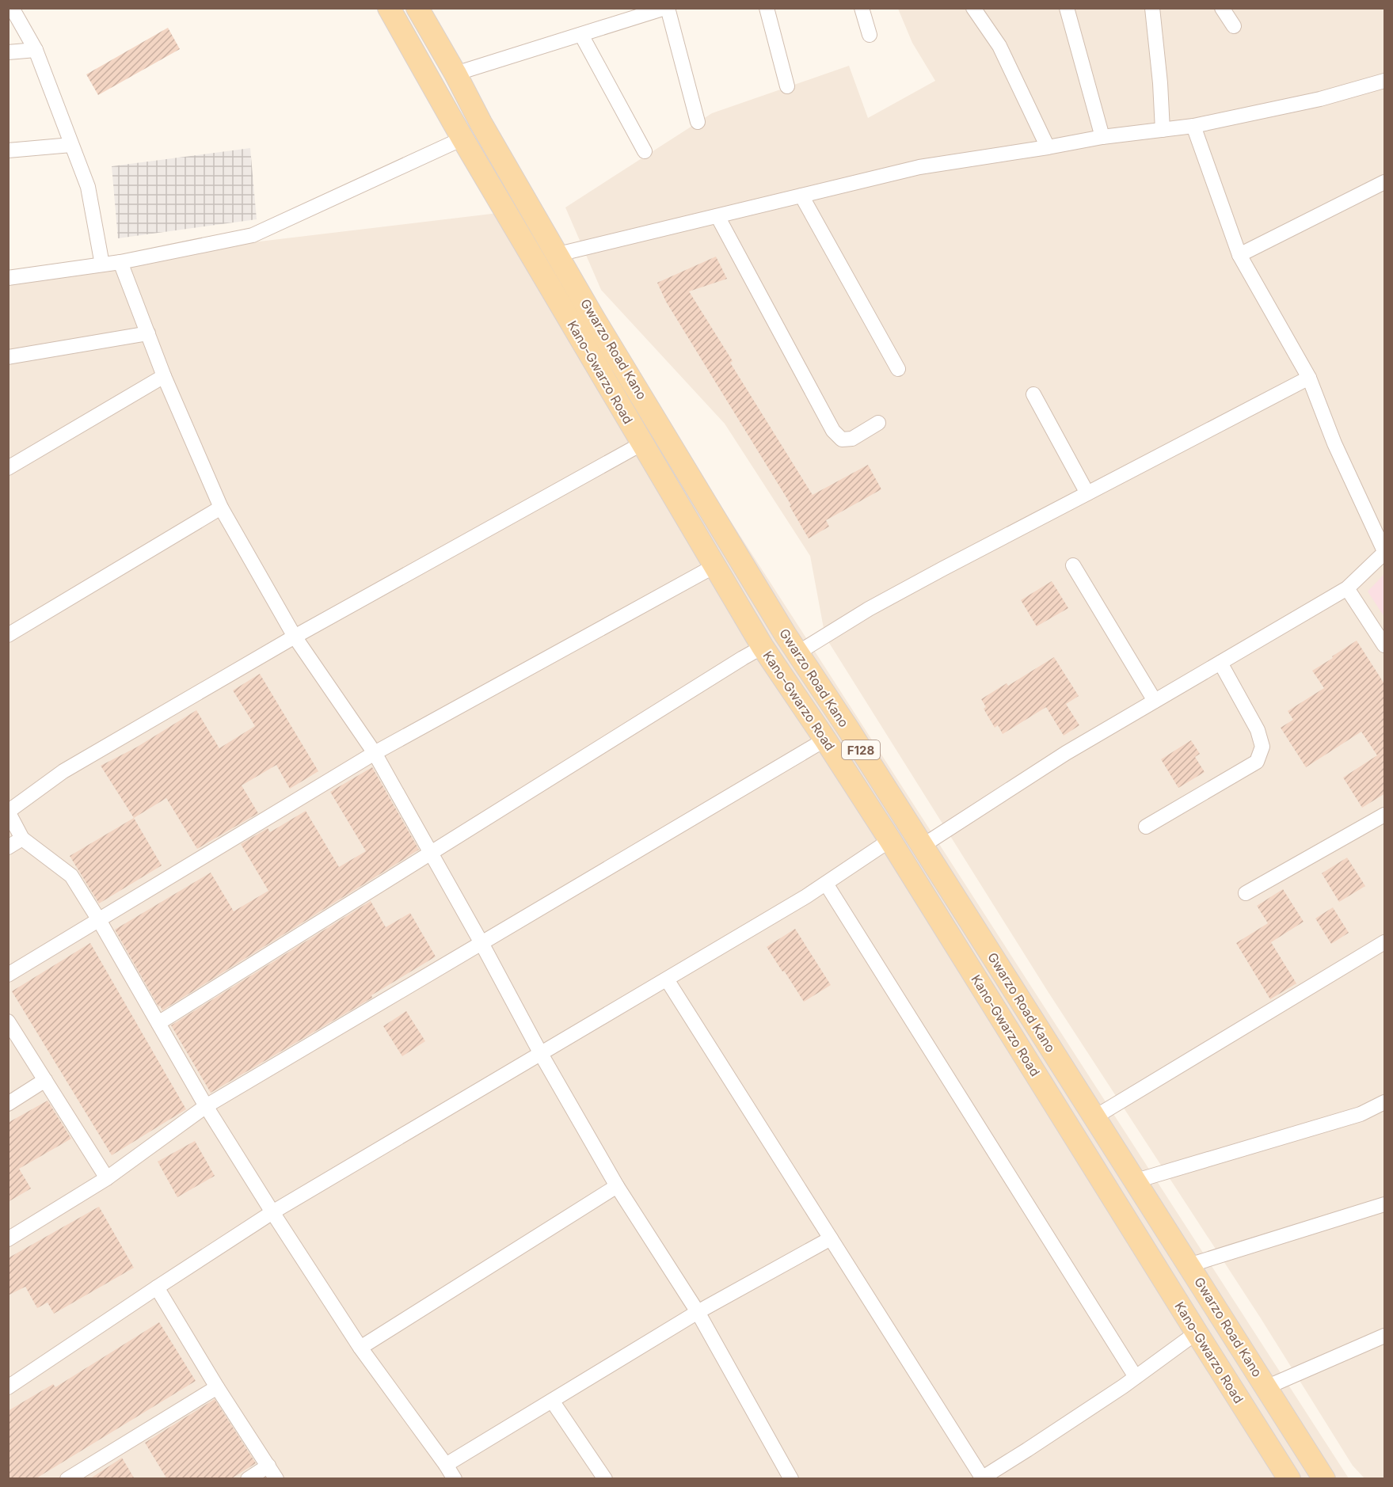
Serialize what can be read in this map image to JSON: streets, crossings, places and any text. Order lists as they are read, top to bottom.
{
  "streets": {
    "main road": ["Gwarzo Road Kano", "Kano-Gwarzo Road", "F128"]
  }
}
